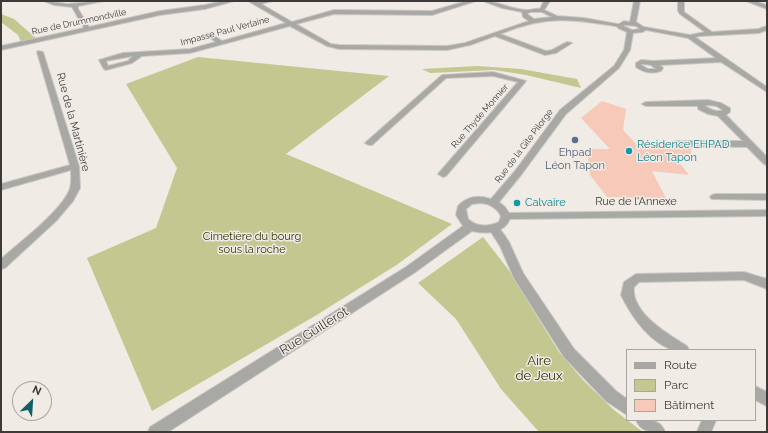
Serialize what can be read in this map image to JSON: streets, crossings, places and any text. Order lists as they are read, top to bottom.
{
  "streets": {
    "street": [
      "Rue de Drummondville",
      "Impasse Paul Verlaine",
      "Rue Thyde Monnier",
      "Rue de la Martinière",
      "Rue de la Gite Pilorge",
      "Rue de l'Annexe",
      "Rue Guillerot"
    ]
  },
  "crossings": [
    ["Rue de la Gite Pilorge", "Rue de l'Annexe"],
    ["Rue de la Gite Pilorge", "Rue Guillerot"],
    ["Rue de l'Annexe", "Rue Guillerot"]
  ],
  "parks": ["Cimetière du bourg sous la roche", "Aire de Jeux"],
  "places": ["Ehpad Léon Tapon", "Résidence EHPAD Léon Tapon", "Calvaire"],
  "legend": ["Route", "Parc", "Bâtiment"],
  "north": "top right"
}
